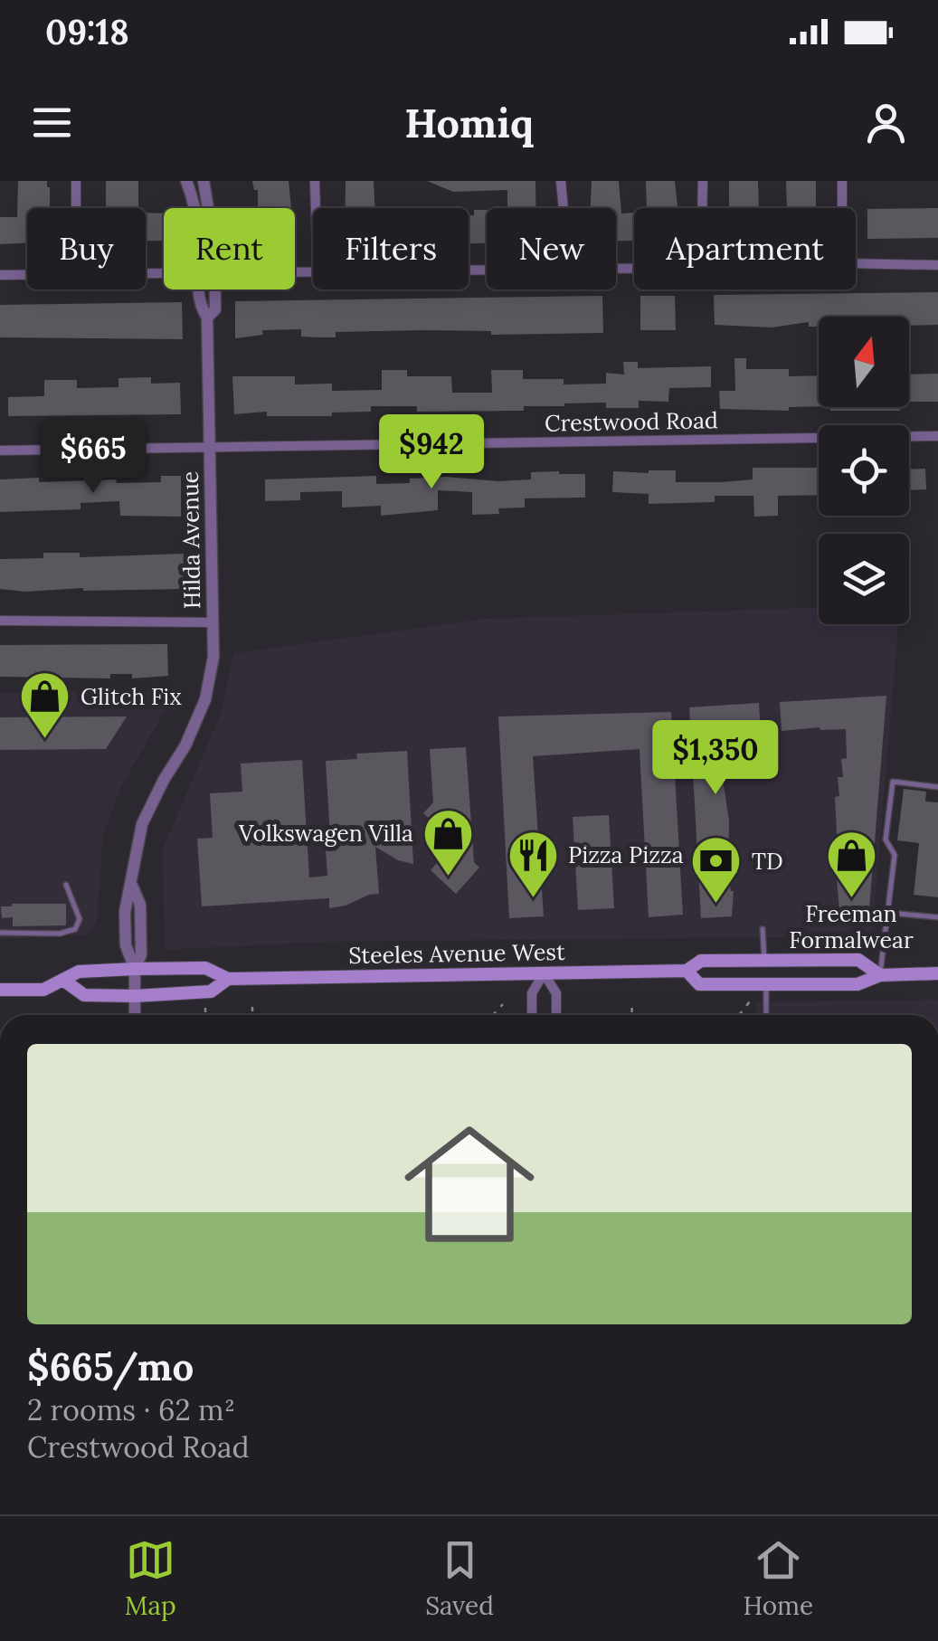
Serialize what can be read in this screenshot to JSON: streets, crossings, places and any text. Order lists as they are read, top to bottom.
{
  "streets": {
    "main road": ["Steeles Avenue West"],
    "street": ["Crestwood Road", "Hilda Avenue"]
  },
  "crossings": [
    ["Crestwood Road", "Hilda Avenue"],
    ["Hilda Avenue", "Steeles Avenue West"]
  ],
  "places": {
    "shop": ["Glitch Fix", "Volkswagen Villa", "Freeman Formalwear"],
    "restaurant": ["Pizza Pizza"],
    "bank": ["TD"]
  },
  "north": "top",
  "page": {
    "status": "09:18",
    "header": "Homiq",
    "chip": [
      "Buy",
      "Rent",
      "Filters",
      "New",
      "Apartment"
    ],
    "price": ["$942", "$665", "$1,350"],
    "list": [
      {
        "name": "$665/mo",
        "note": "2 rooms · 62 m² · Crestwood Road"
      }
    ],
    "tabs": ["Map", "Saved", "Home"]
  }
}
